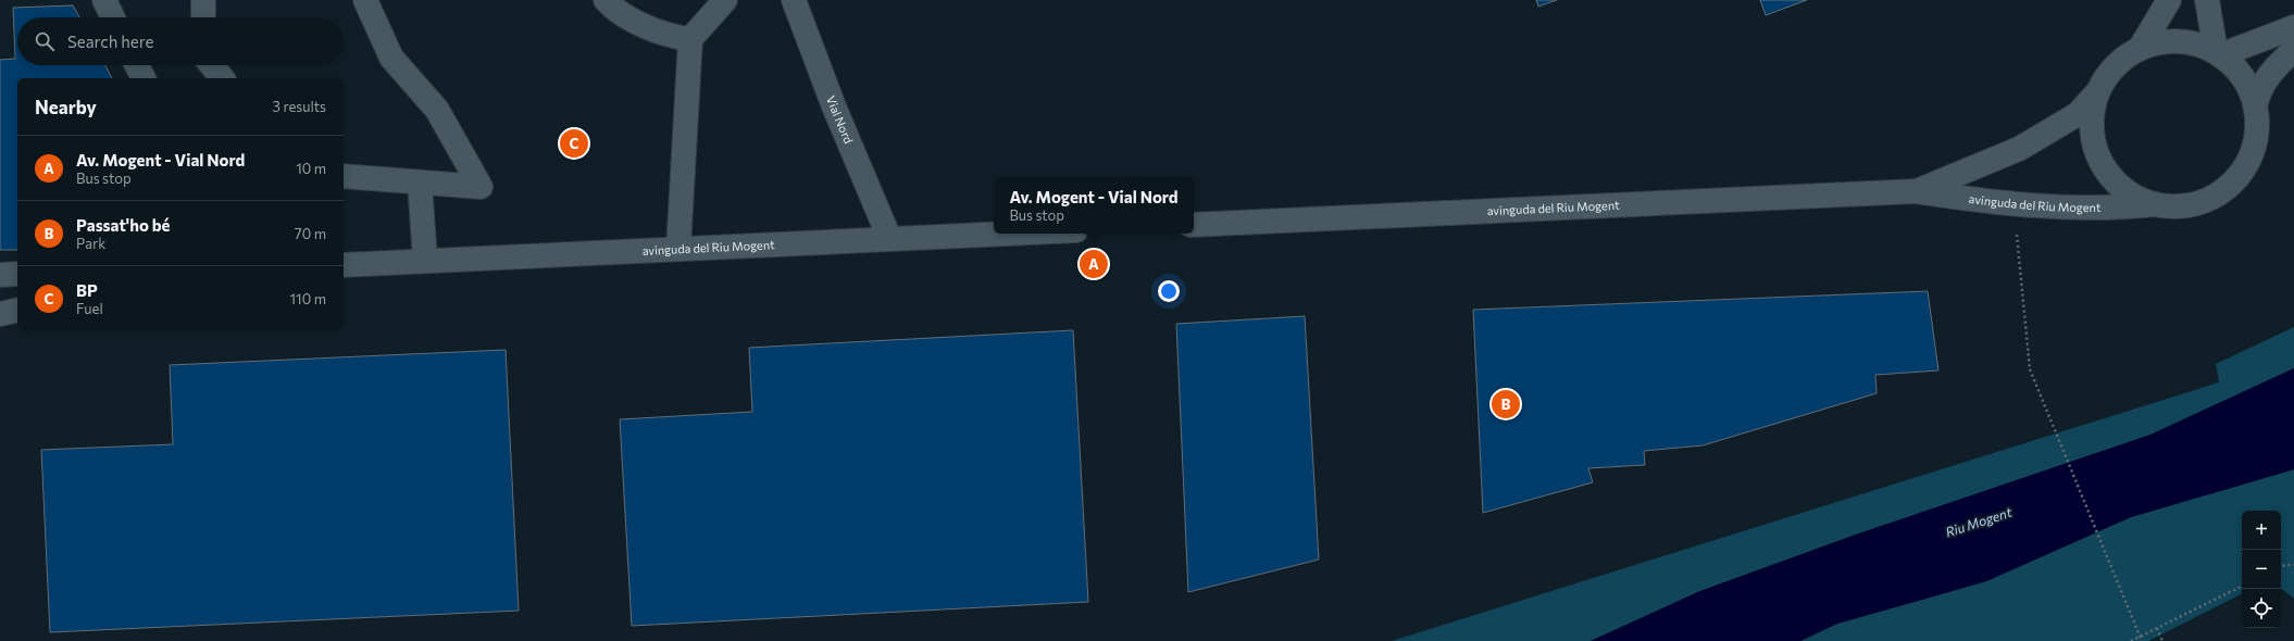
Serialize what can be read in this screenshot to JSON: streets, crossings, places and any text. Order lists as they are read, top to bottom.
{
  "streets": {
    "street": ["Vial Nord", "avinguda del Riu Mogent"]
  },
  "crossings": [
    ["Vial Nord", "avinguda del Riu Mogent"]
  ],
  "water": ["Riu Mogent"],
  "page": {
    "search": "Search here",
    "heading": ["Nearby", "3 results"],
    "pins": ["C", "A", "B"],
    "list": [
      {
        "mark": "A",
        "name": "Av. Mogent - Vial Nord",
        "note": "Bus stop",
        "value": "10 m"
      },
      {
        "mark": "B",
        "name": "Passat'ho bé",
        "note": "Park",
        "value": "70 m"
      },
      {
        "mark": "C",
        "name": "BP",
        "note": "Fuel",
        "value": "110 m"
      }
    ],
    "popup": ["Av. Mogent - Vial Nord", "Bus stop"],
    "map_buttons": ["+", "−"]
  }
}
